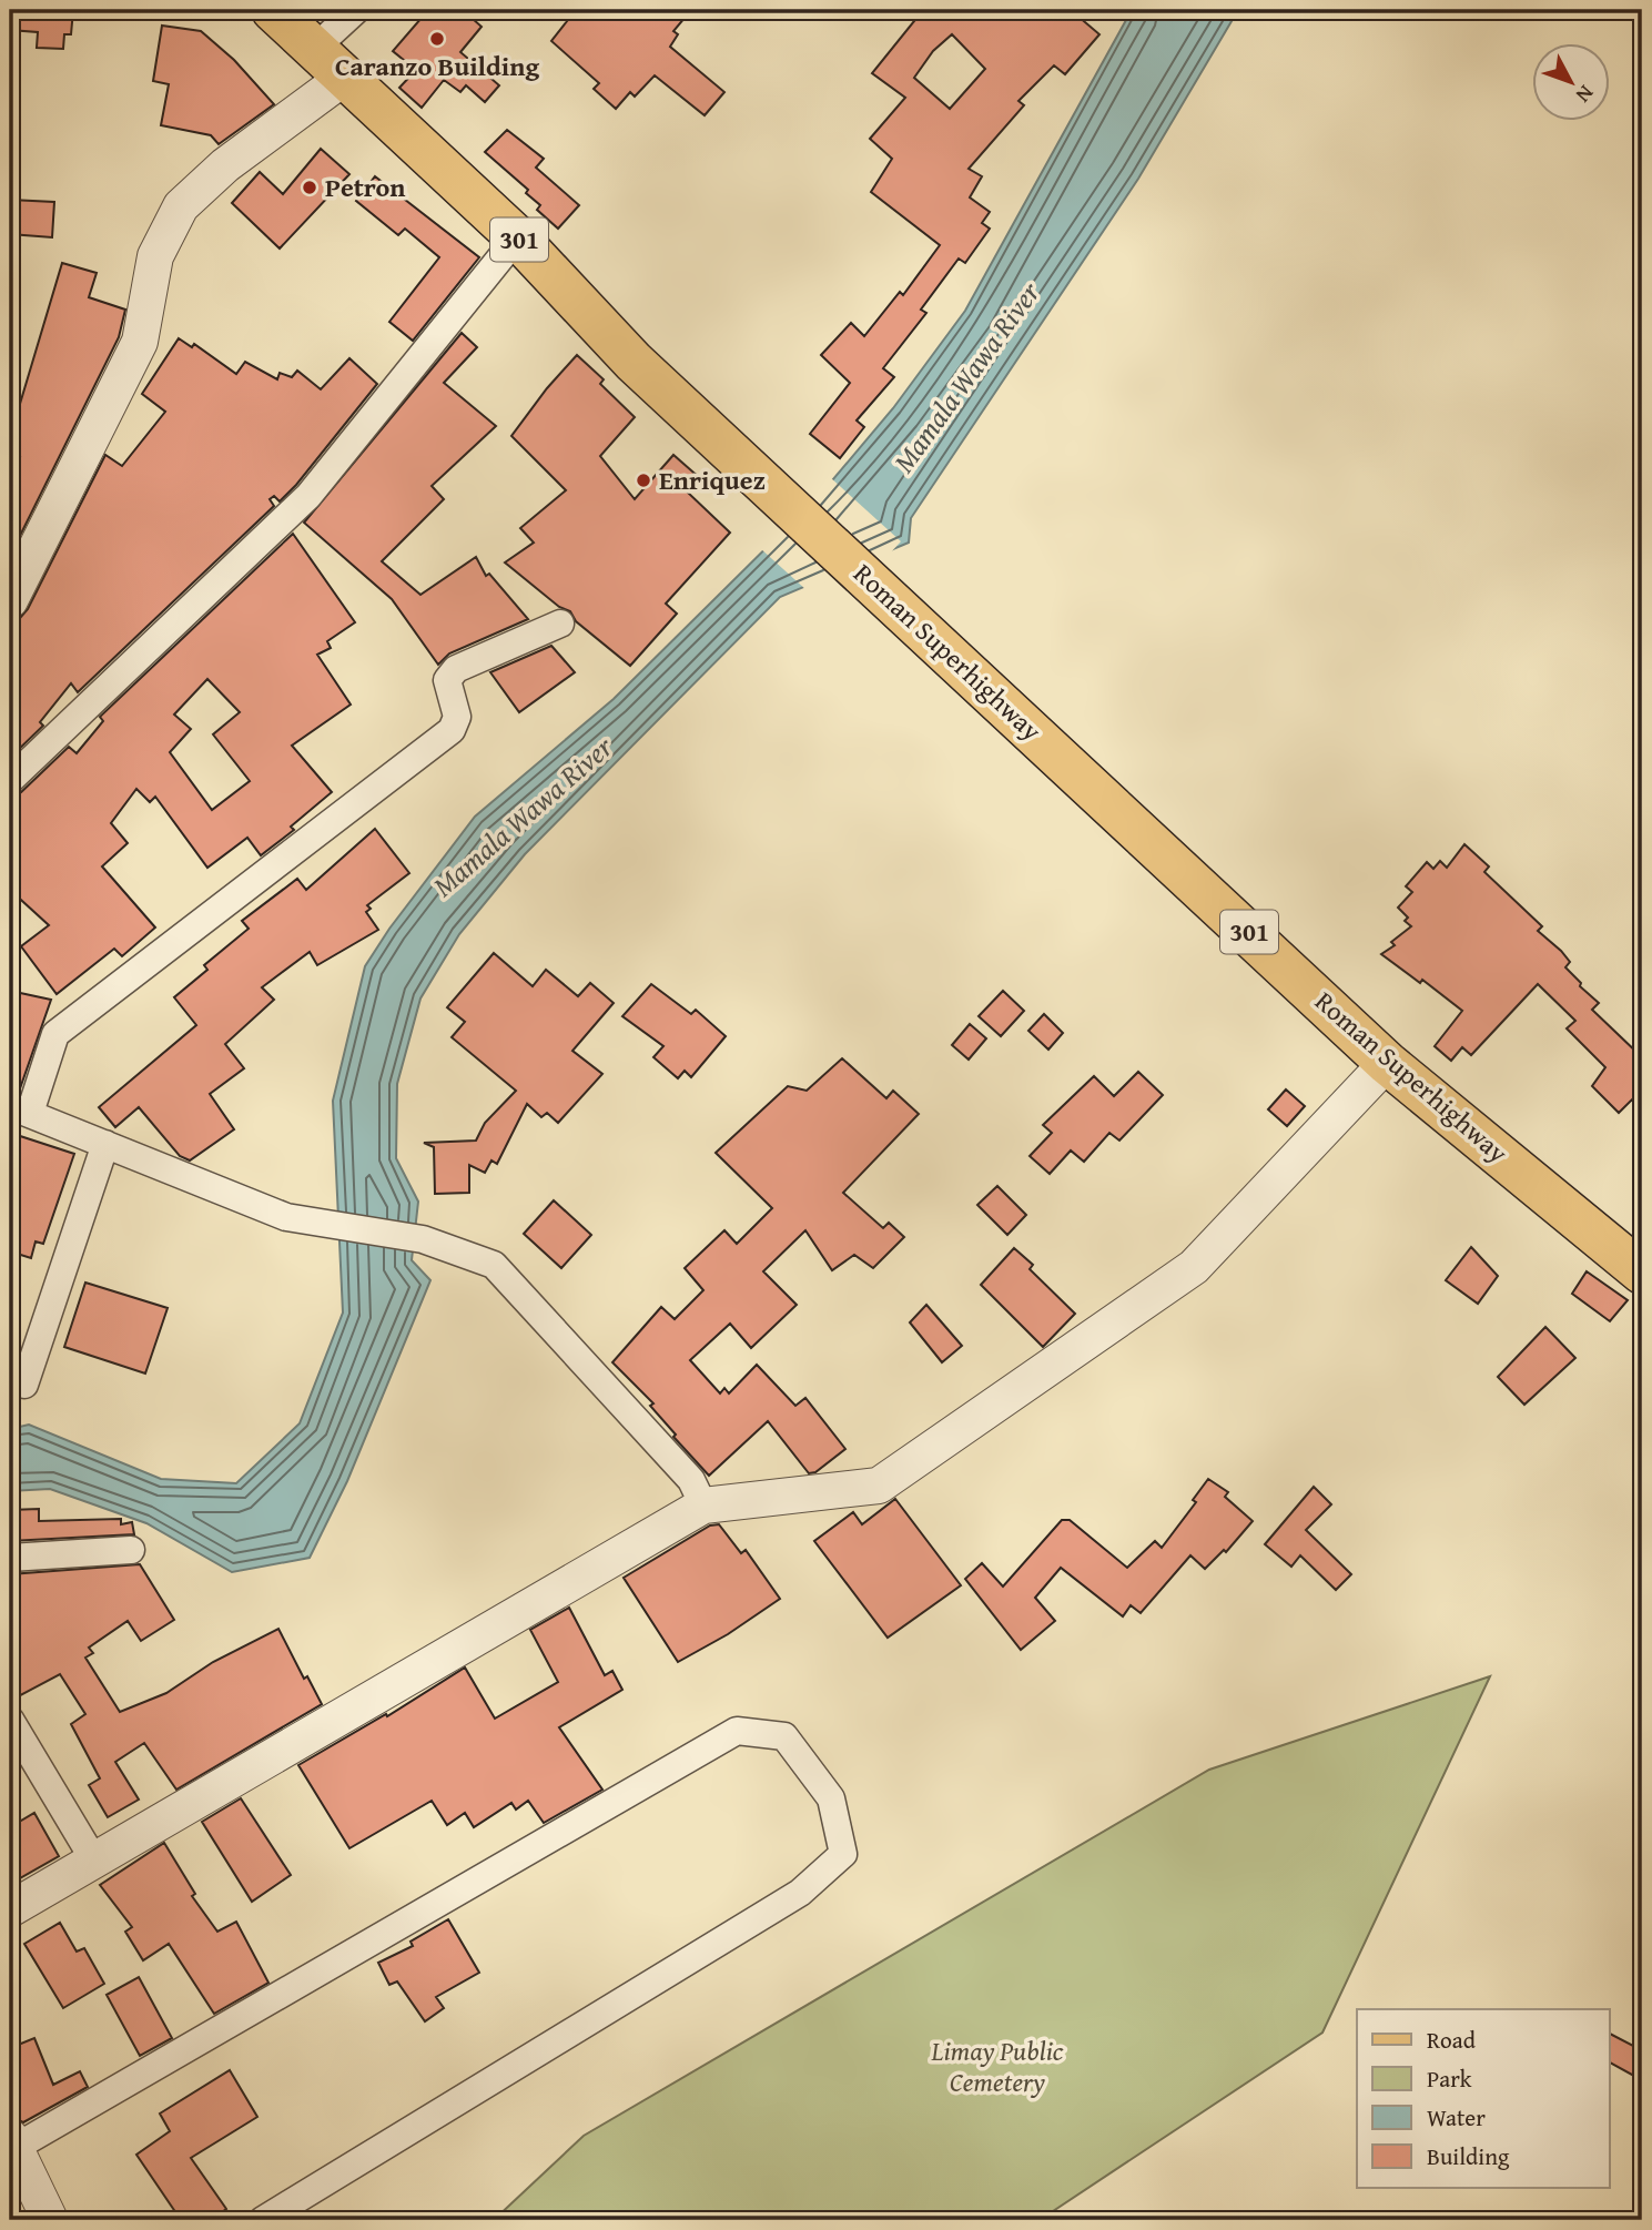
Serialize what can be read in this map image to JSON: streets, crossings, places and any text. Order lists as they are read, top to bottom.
{
  "streets": {
    "main road": ["301", "Roman Superhighway"]
  },
  "water": ["Mamala Wawa River"],
  "parks": ["Limay Public Cemetery"],
  "places": ["Caranzo Building", "Petron", "Enriquez"],
  "legend": [
    "Road",
    "Park",
    "Water",
    "Building"
  ],
  "north": "bottom right"
}
